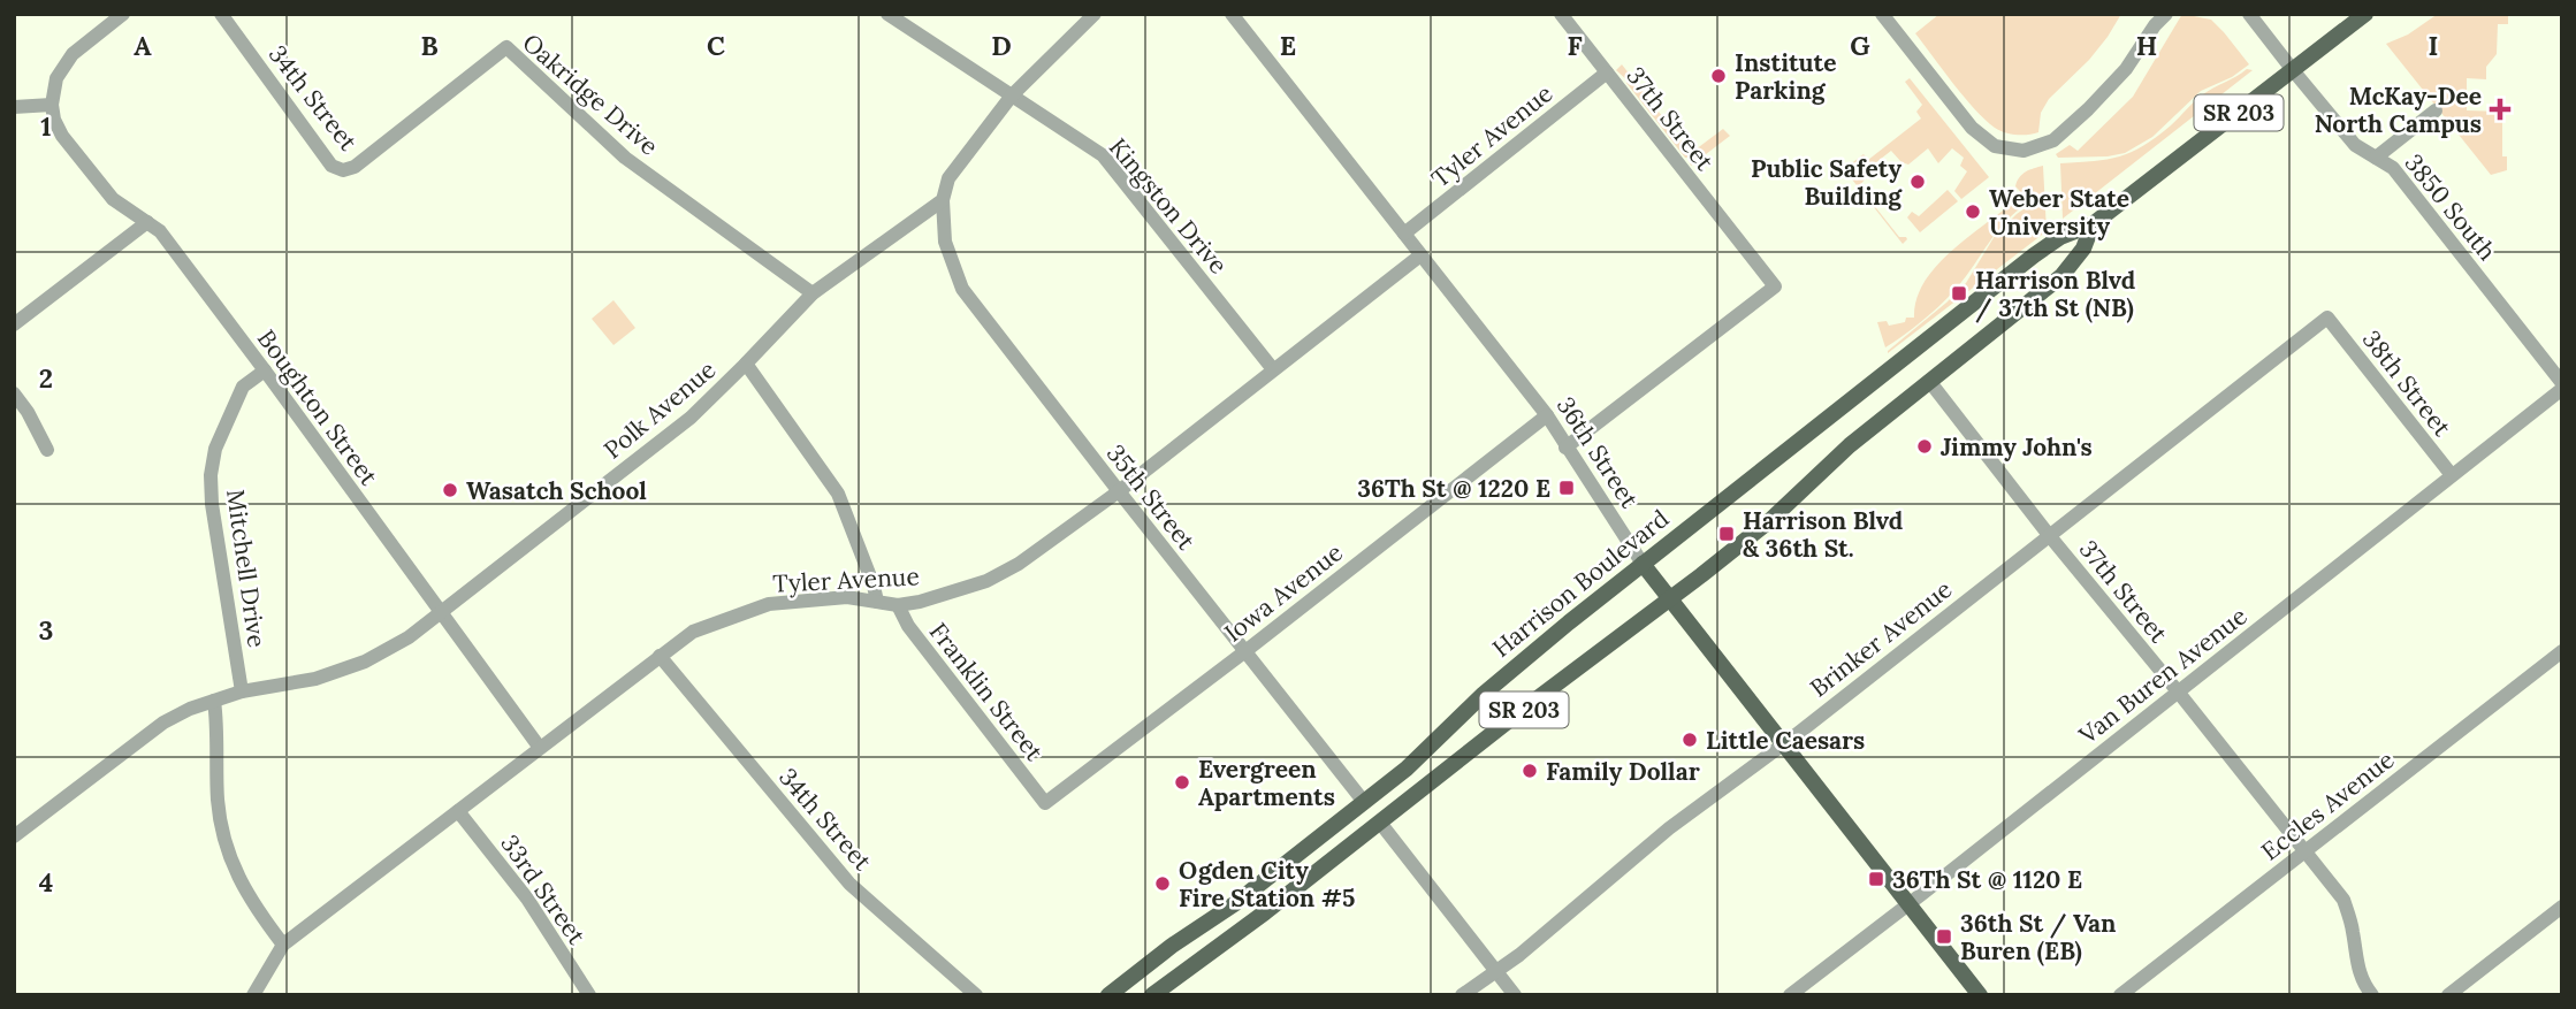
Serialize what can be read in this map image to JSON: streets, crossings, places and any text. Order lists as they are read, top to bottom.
{
  "streets": {
    "main road": ["SR 203", "36th Street", "Harrison Boulevard"],
    "street": [
      "Oakridge Drive",
      "34th Street",
      "37th Street",
      "Tyler Avenue",
      "Kingston Drive",
      "3850 South",
      "38th Street",
      "Boughton Street",
      "Polk Avenue",
      "35th Street",
      "Mitchell Drive",
      "Iowa Avenue",
      "Brinker Avenue",
      "Van Buren Avenue",
      "Franklin Street",
      "Eccles Avenue",
      "33rd Street"
    ]
  },
  "crossings": [
    ["Oakridge Drive", "34th Street"],
    ["Oakridge Drive", "Polk Avenue"],
    ["34th Street", "Tyler Avenue"],
    ["37th Street", "Tyler Avenue"],
    ["37th Street", "36th Street"],
    ["37th Street", "Harrison Boulevard"],
    ["37th Street", "Brinker Avenue"],
    ["37th Street", "Van Buren Avenue"],
    ["37th Street", "Eccles Avenue"],
    ["Tyler Avenue", "Kingston Drive"],
    ["Tyler Avenue", "Boughton Street"],
    ["Tyler Avenue", "36th Street"],
    ["Tyler Avenue", "35th Street"],
    ["Tyler Avenue", "Franklin Street"],
    ["Tyler Avenue", "33rd Street"],
    ["3850 South", "Harrison Boulevard"],
    ["3850 South", "Van Buren Avenue"],
    ["38th Street", "Brinker Avenue"],
    ["38th Street", "Van Buren Avenue"],
    ["Boughton Street", "Polk Avenue"],
    ["Boughton Street", "Mitchell Drive"],
    ["Polk Avenue", "35th Street"],
    ["Polk Avenue", "Mitchell Drive"],
    ["36th Street", "Harrison Boulevard"],
    ["36th Street", "Iowa Avenue"],
    ["36th Street", "Brinker Avenue"],
    ["36th Street", "Van Buren Avenue"],
    ["35th Street", "Harrison Boulevard"],
    ["35th Street", "Iowa Avenue"],
    ["Iowa Avenue", "Franklin Street"]
  ],
  "places": {
    "other": [
      "Institute Parking",
      "Public Safety Building",
      "Weber State University",
      "Jimmy John's",
      "Wasatch School",
      "Little Caesars",
      "Family Dollar",
      "Evergreen Apartments",
      "Ogden City Fire Station #5"
    ],
    "health": ["McKay-Dee North Campus"],
    "transit": [
      "Harrison Blvd / 37th St (NB)",
      "36Th St @ 1220 E",
      "Harrison Blvd & 36th St.",
      "36Th St @ 1120 E",
      "36th St / Van Buren (EB)"
    ]
  },
  "grid": {
    "columns": [
      "A",
      "B",
      "C",
      "D",
      "E",
      "F",
      "G",
      "H",
      "I"
    ],
    "rows": [
      "1",
      "2",
      "3",
      "4"
    ]
  }
}
